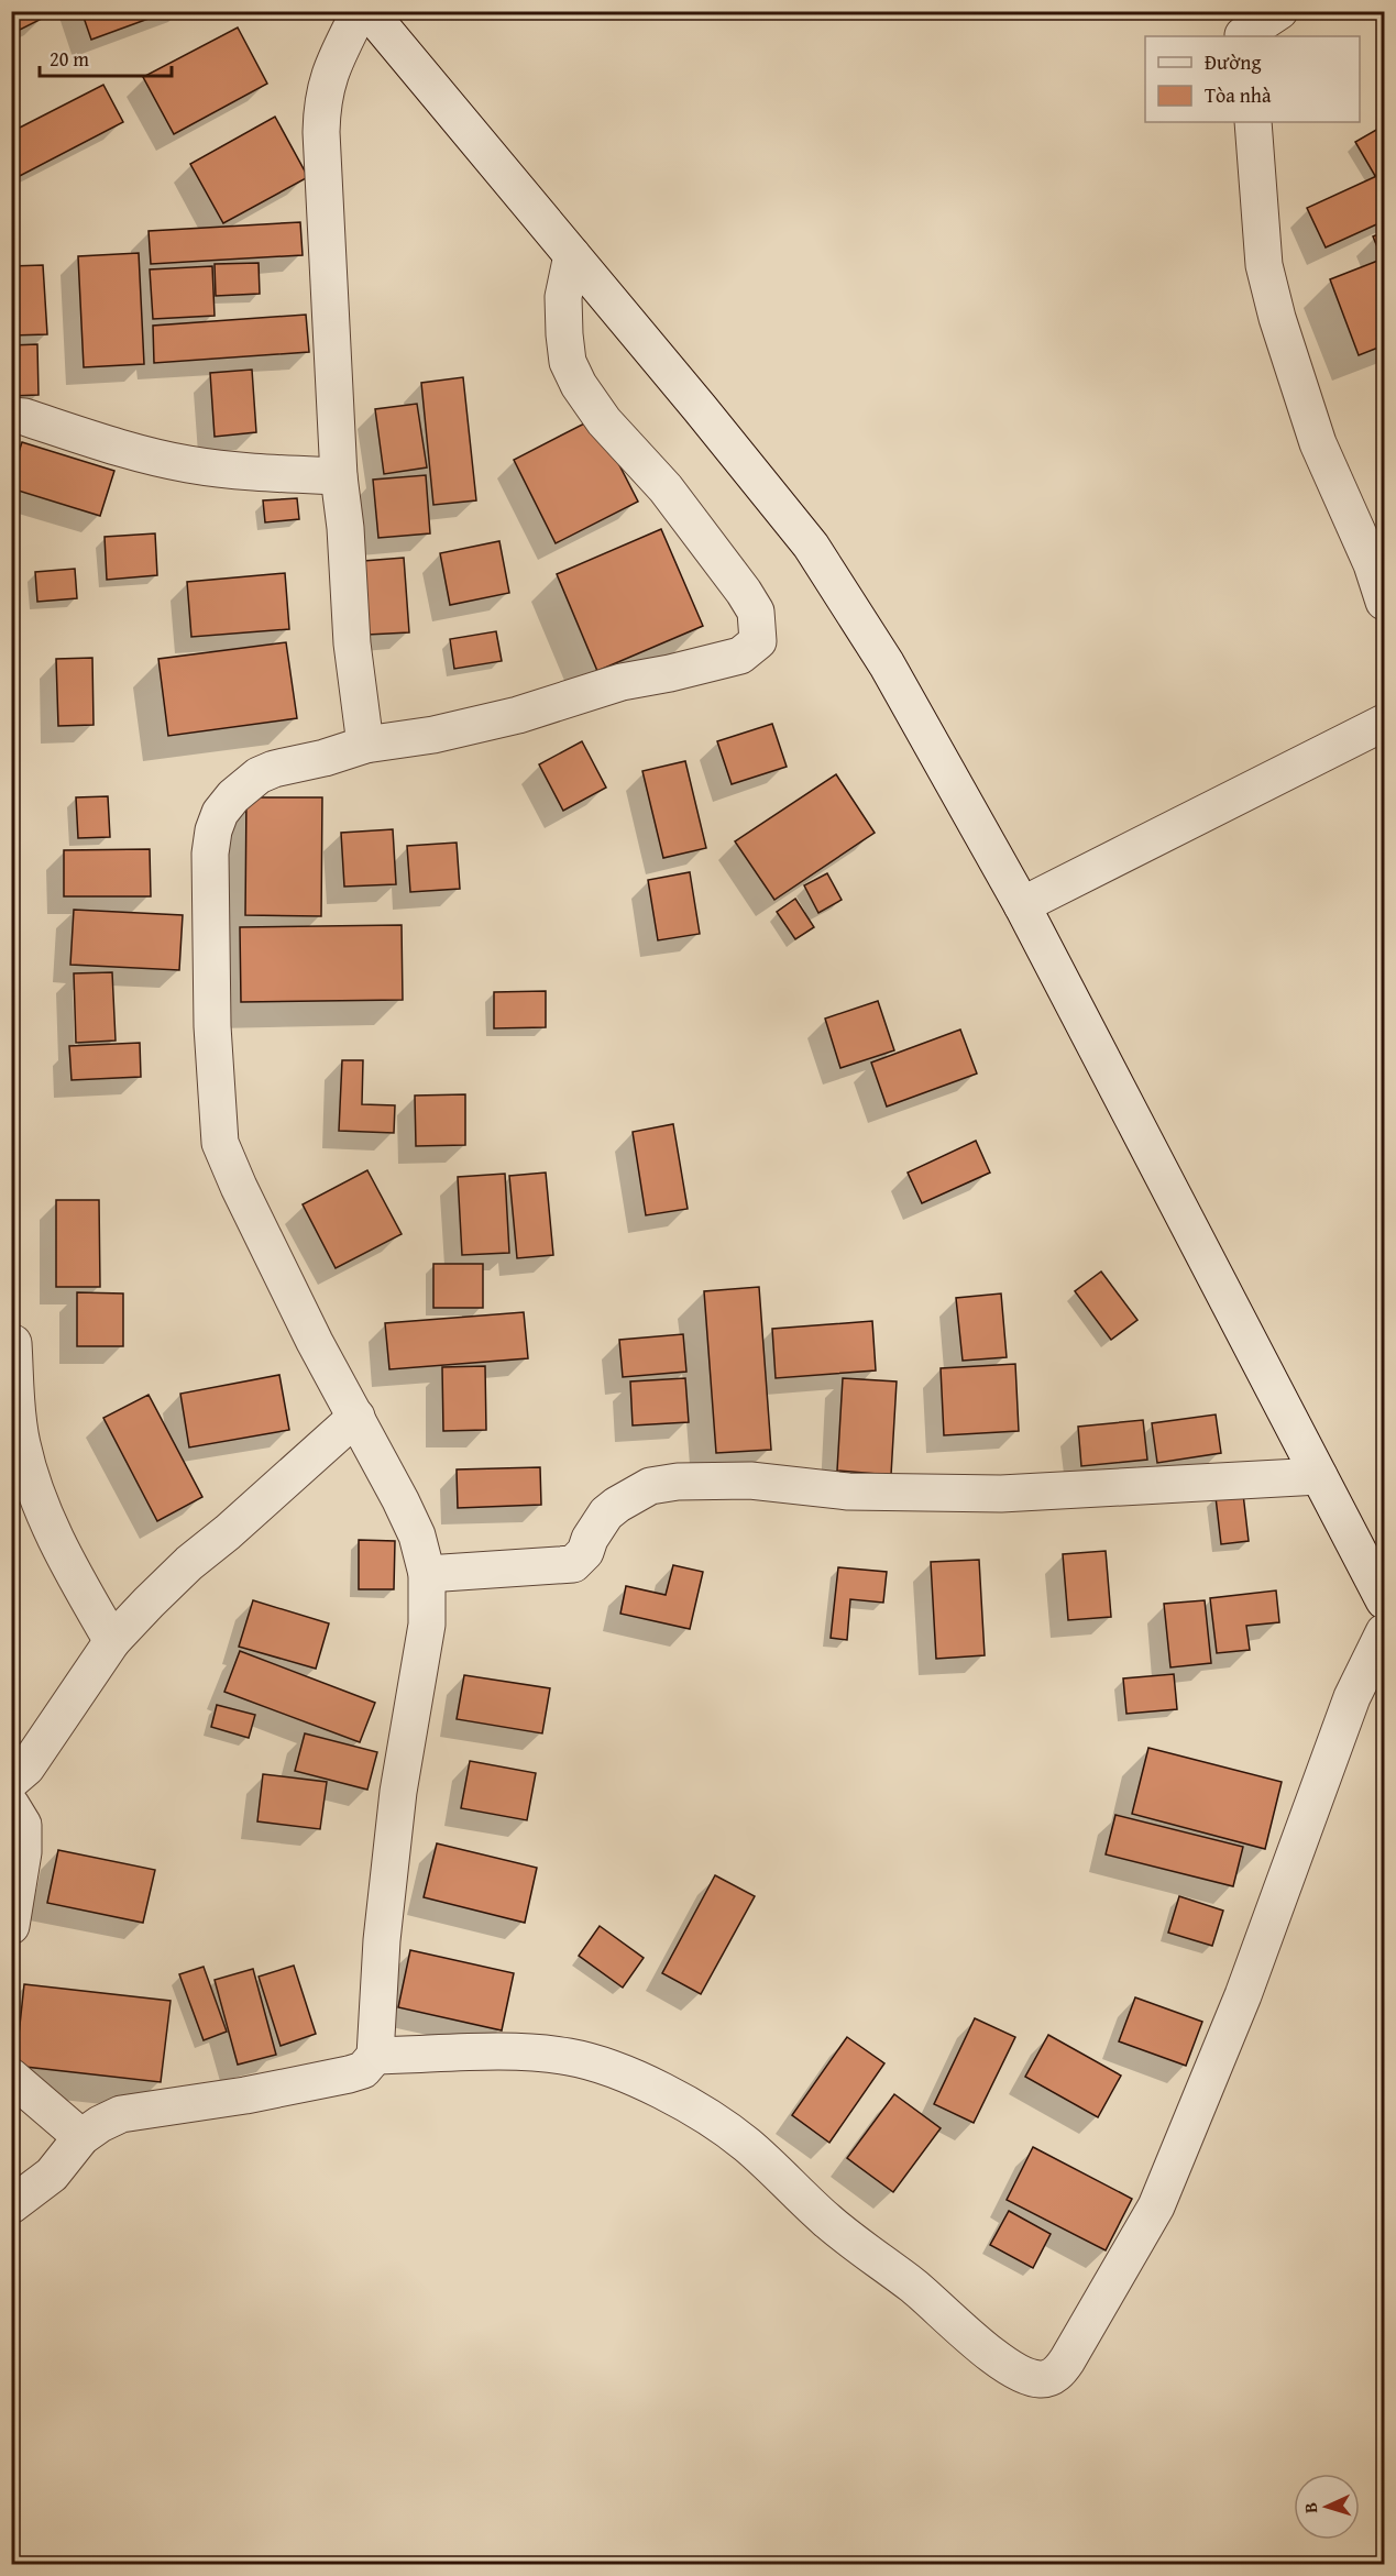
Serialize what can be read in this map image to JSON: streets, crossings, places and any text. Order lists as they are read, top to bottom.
{
  "legend": ["Đường", "Tòa nhà"],
  "scale_bar": "20 m",
  "north": "left"
}
